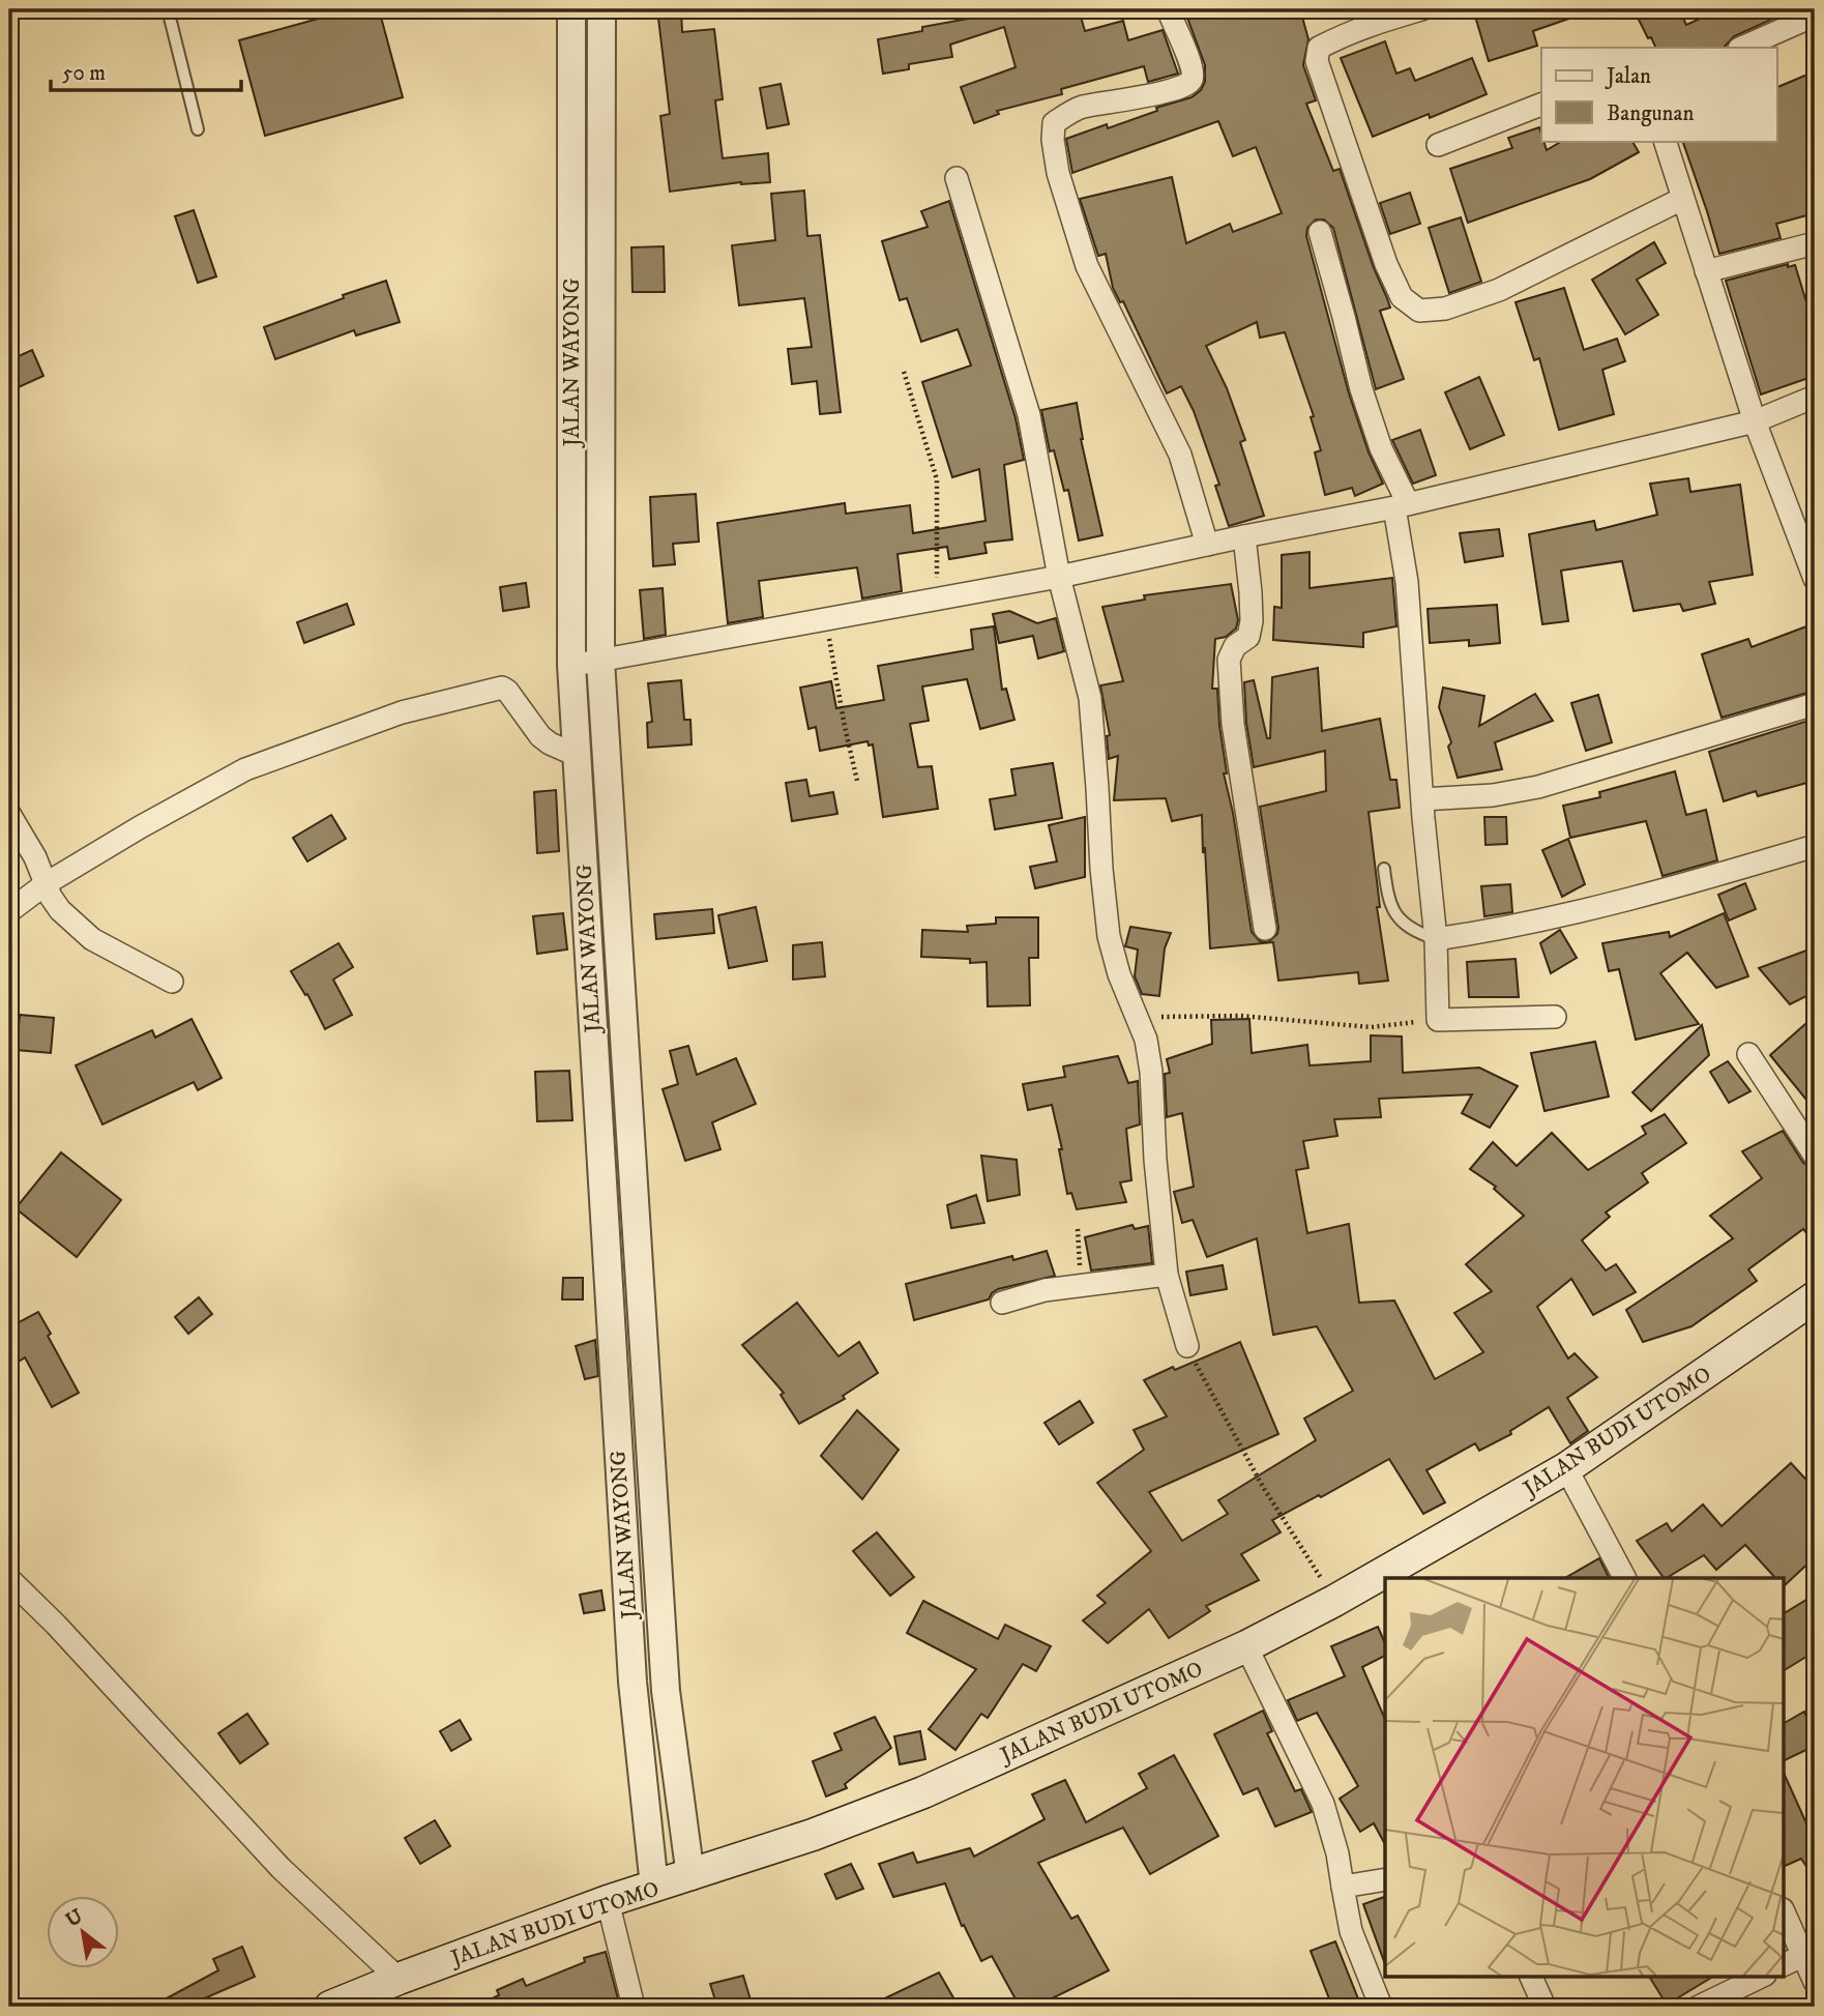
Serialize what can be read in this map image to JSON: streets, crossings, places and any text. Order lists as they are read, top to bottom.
{
  "streets": {
    "main road": ["JALAN BUDI UTOMO"],
    "street": ["JALAN WAYONG"]
  },
  "crossings": [
    ["JALAN WAYONG", "JALAN BUDI UTOMO"]
  ],
  "legend": ["Jalan", "Bangunan"],
  "scale_bar": "50 m",
  "north": "top left"
}
